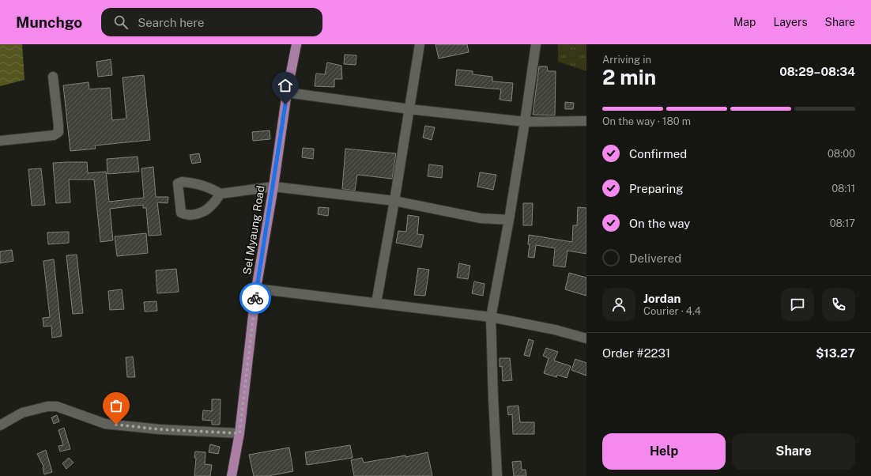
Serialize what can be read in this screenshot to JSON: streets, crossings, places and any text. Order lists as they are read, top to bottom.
{
  "streets": {
    "main road": ["Sel Myaung Road"]
  },
  "page": {
    "header": "Munchgo",
    "search": "Search here",
    "nav": ["Map", "Layers", "Share"],
    "heading": ["2 min", "Arriving in", "08:29–08:34"],
    "panel": [
      "Jordan",
      "Courier · 4.4",
      "Order #2231",
      "$13.27"
    ],
    "bar": "On the way · 180 m",
    "list": [
      ["Confirmed", "08:00"],
      ["Preparing", "08:11"],
      ["On the way", "08:17"],
      "Delivered"
    ],
    "buttons": ["Help", "Share"]
  }
}
